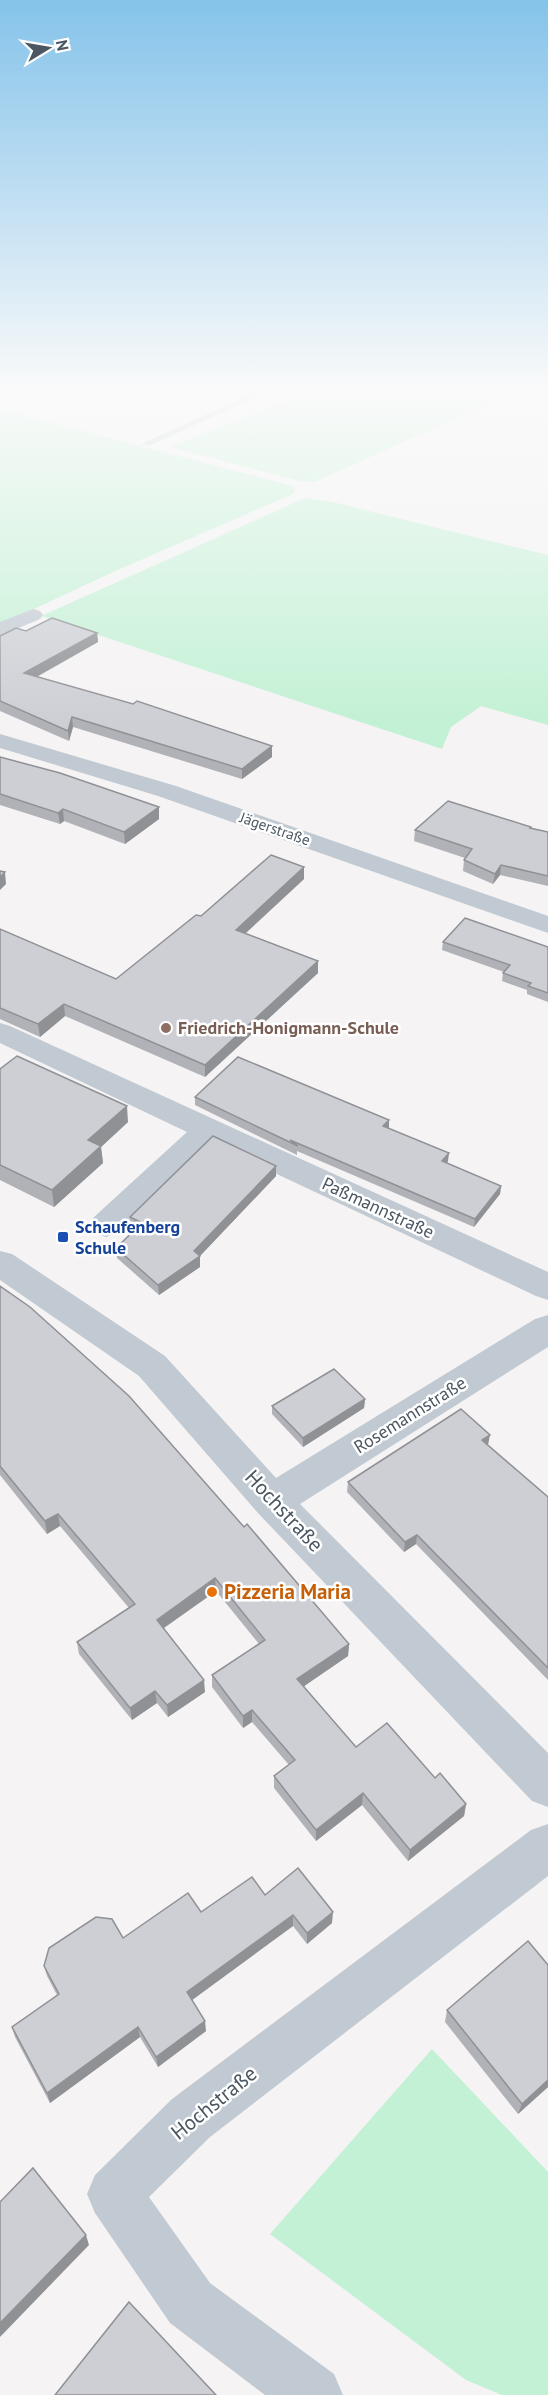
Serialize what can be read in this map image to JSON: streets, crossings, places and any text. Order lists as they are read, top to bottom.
{
  "streets": {
    "street": [
      "Jägerstraße",
      "Paßmannstraße",
      "Rosemannstraße",
      "Hochstraße"
    ]
  },
  "crossings": [
    ["Rosemannstraße", "Hochstraße"]
  ],
  "places": {
    "other": ["Friedrich-Honigmann-Schule", "Pizzeria Maria"],
    "transit": ["Schaufenberg Schule"]
  },
  "north": "right"
}
